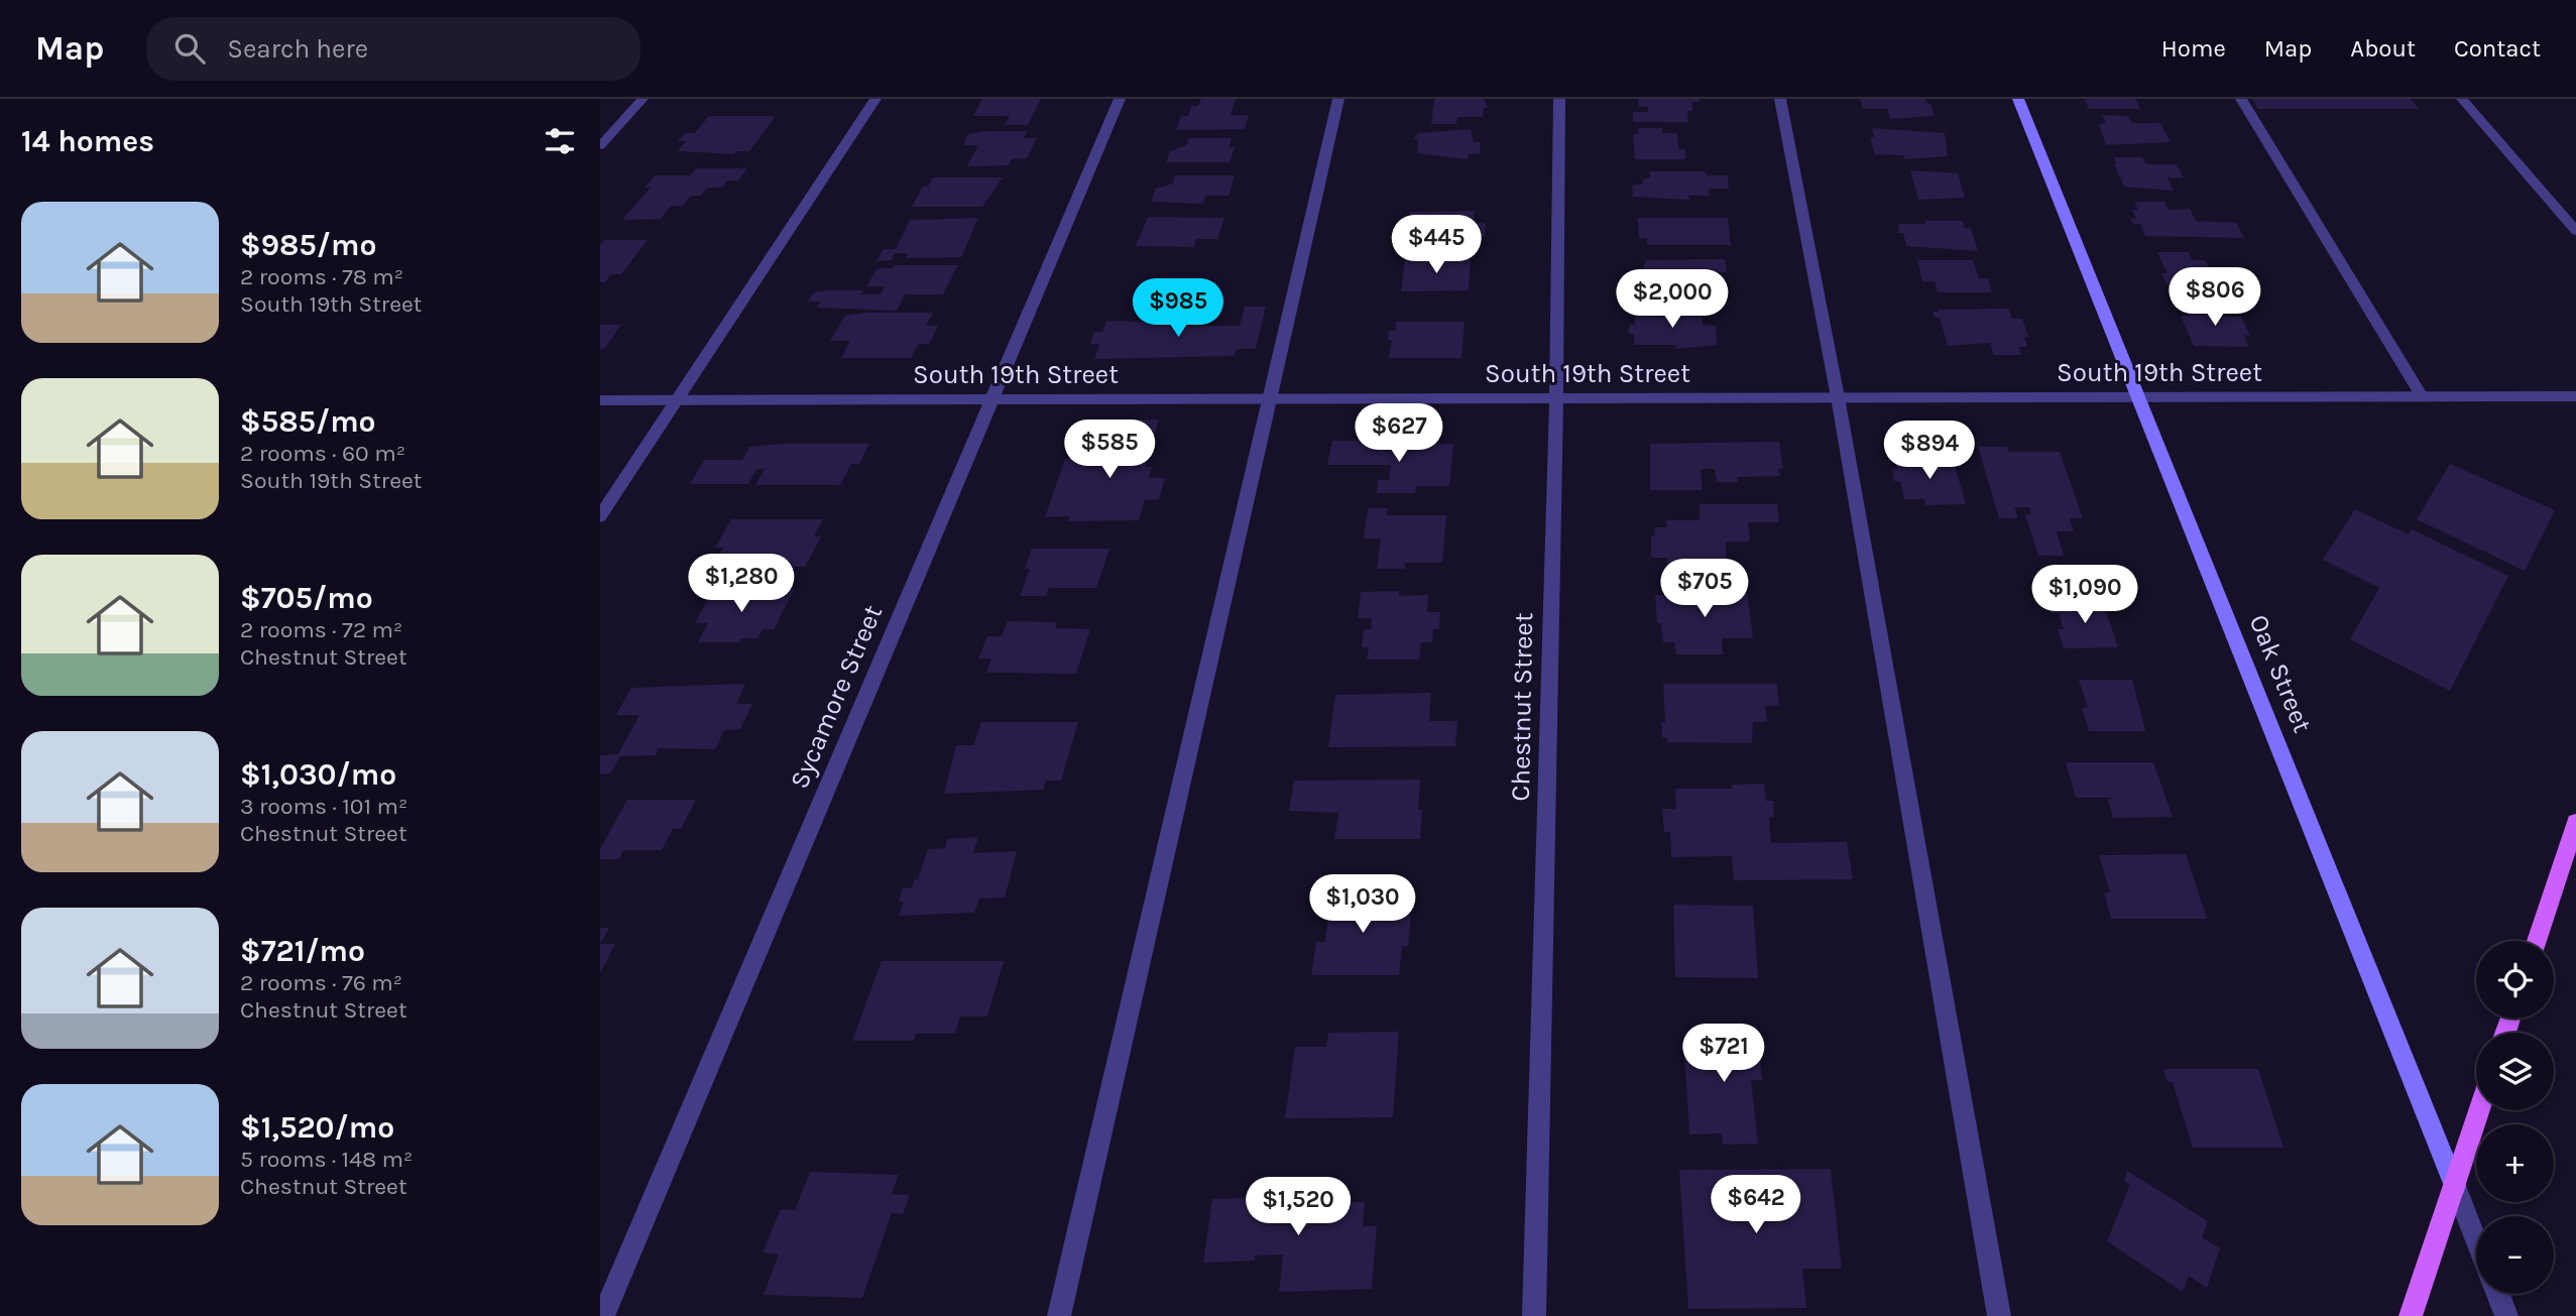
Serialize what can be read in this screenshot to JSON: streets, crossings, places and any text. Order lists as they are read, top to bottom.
{
  "streets": {
    "street": [
      "South 19th Street",
      "Oak Street",
      "Sycamore Street",
      "Chestnut Street"
    ]
  },
  "crossings": [
    ["South 19th Street", "Oak Street"],
    ["South 19th Street", "Sycamore Street"],
    ["South 19th Street", "Chestnut Street"]
  ],
  "page": {
    "header": "Map",
    "search": "Search here",
    "nav": [
      "Home",
      "Map",
      "About",
      "Contact"
    ],
    "heading": "14 homes",
    "list": [
      {
        "name": "$985/mo",
        "note": "2 rooms · 78 m² · South 19th Street"
      },
      {
        "name": "$585/mo",
        "note": "2 rooms · 60 m² · South 19th Street"
      },
      {
        "name": "$705/mo",
        "note": "2 rooms · 72 m² · Chestnut Street"
      },
      {
        "name": "$1,030/mo",
        "note": "3 rooms · 101 m² · Chestnut Street"
      },
      {
        "name": "$721/mo",
        "note": "2 rooms · 76 m² · Chestnut Street"
      },
      {
        "name": "$1,520/mo",
        "note": "5 rooms · 148 m² · Chestnut Street"
      }
    ],
    "price": [
      "$445",
      "$806",
      "$2,000",
      "$985",
      "$627",
      "$585",
      "$894",
      "$1,280",
      "$705",
      "$1,090",
      "$1,030",
      "$721",
      "$642",
      "$1,520"
    ],
    "map_buttons": ["+", "−"]
  }
}
